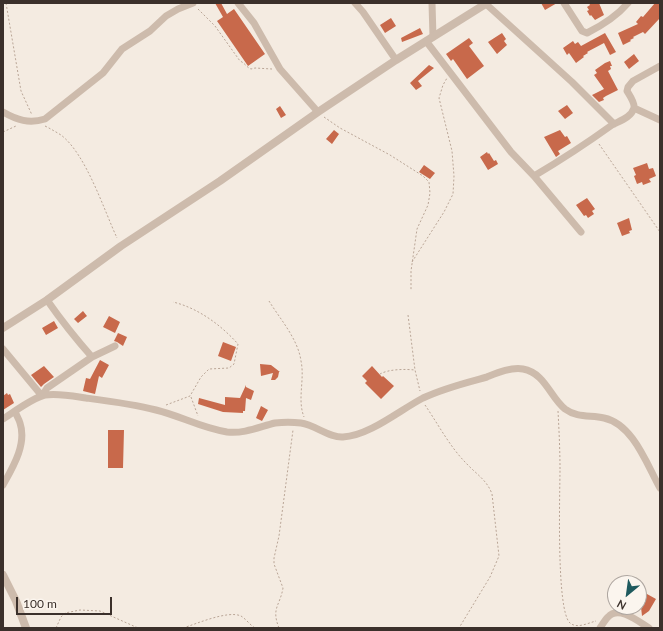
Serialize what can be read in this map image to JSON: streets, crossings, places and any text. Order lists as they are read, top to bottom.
{
  "scale_bar": "100 m",
  "north": "bottom left"
}
